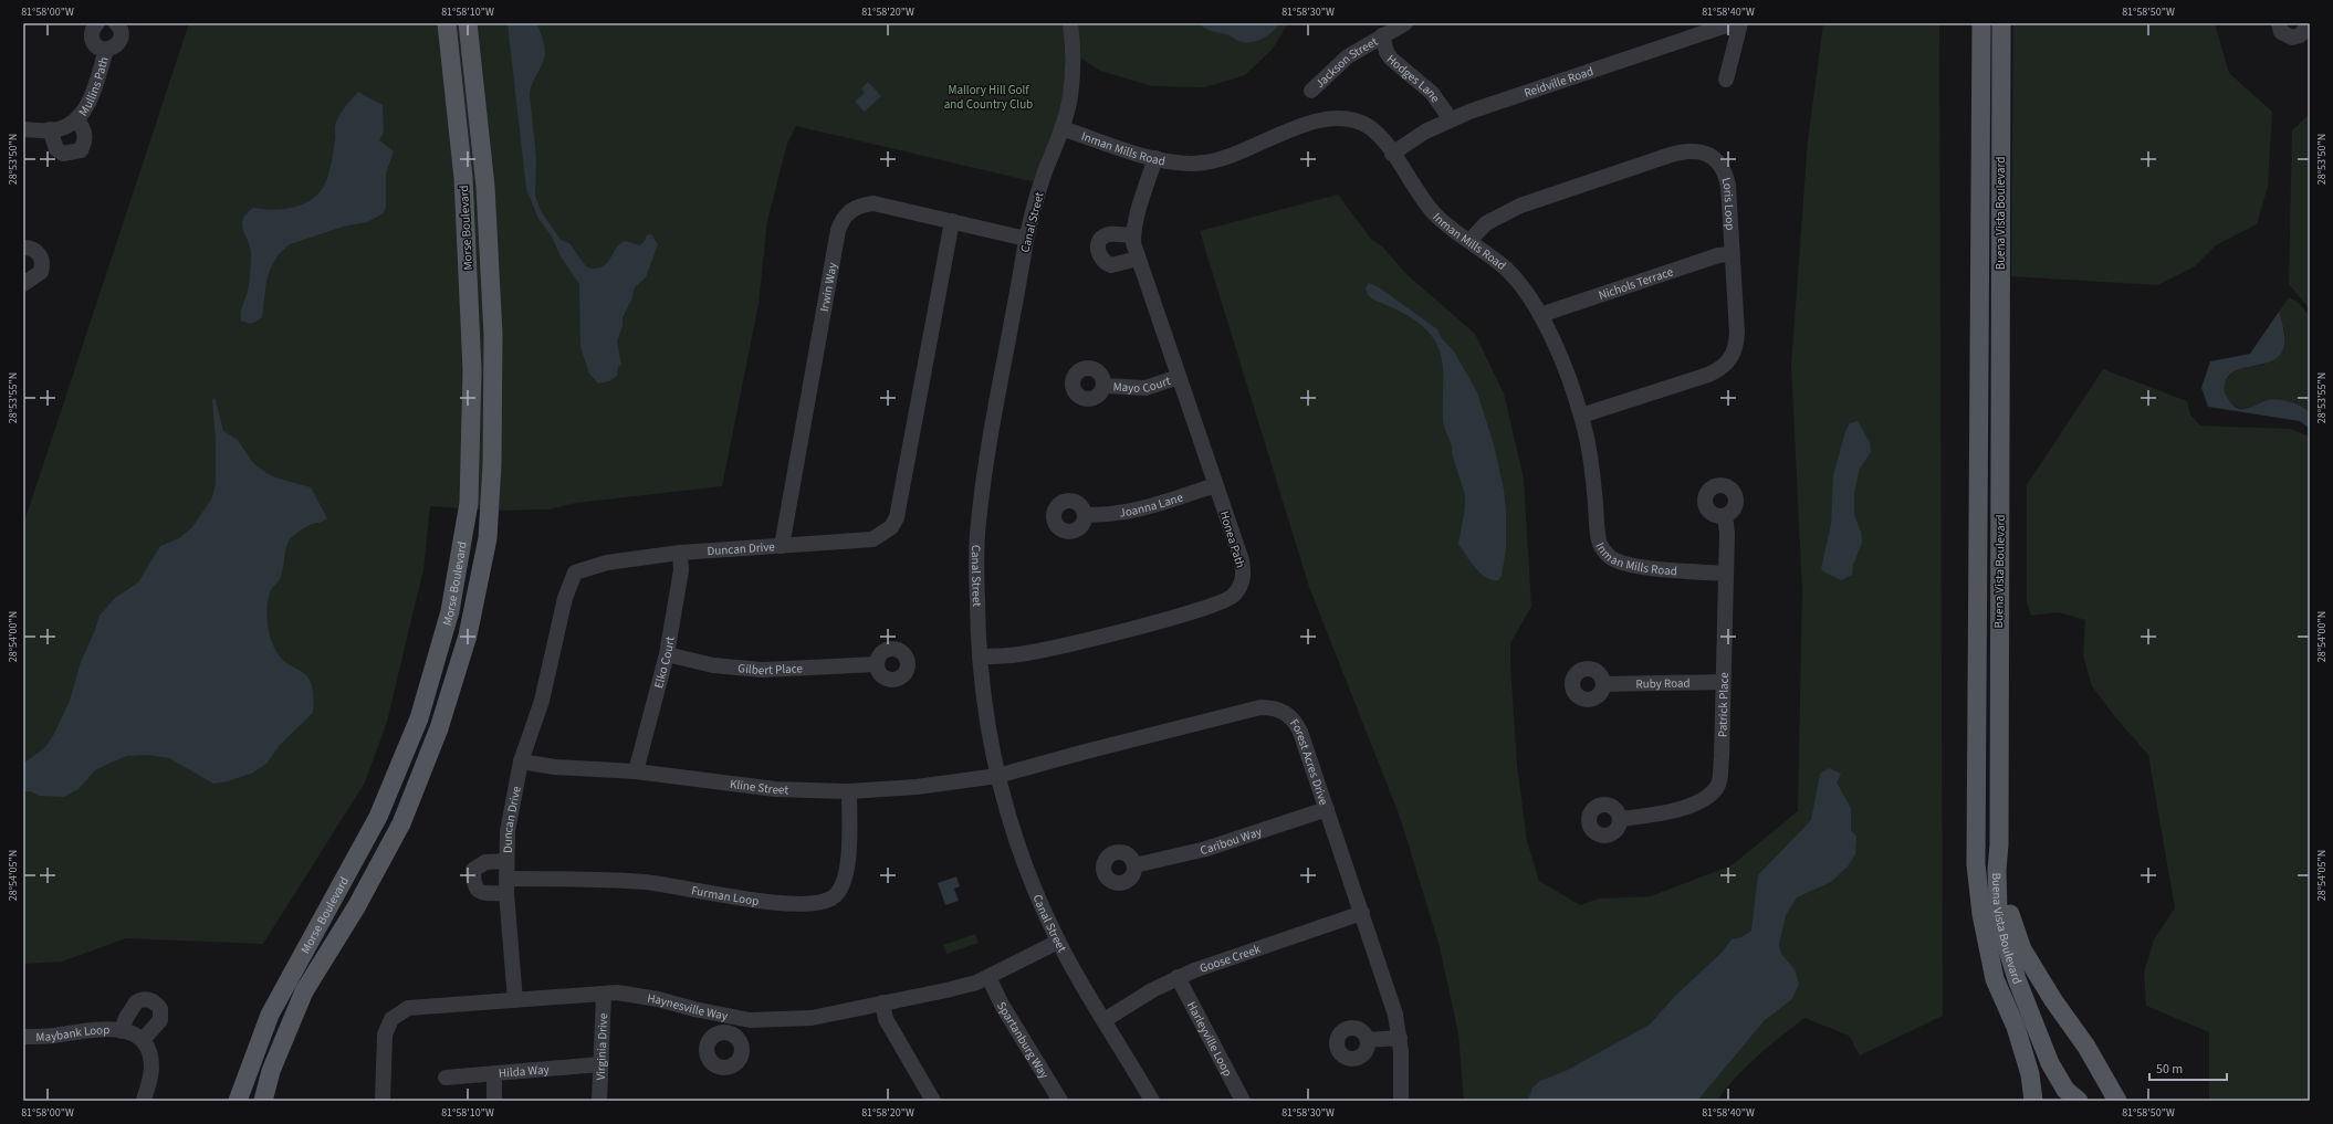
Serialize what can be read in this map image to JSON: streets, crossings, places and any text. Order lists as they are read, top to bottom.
{
  "streets": {
    "main road": ["Buena Vista Boulevard", "Morse Boulevard"],
    "street": [
      "Jackson Street",
      "Hodges Lane",
      "Reidville Road",
      "Mullins Path",
      "Inman Mills Road",
      "Loris Loop",
      "Canal Street",
      "Nichols Terrace",
      "Irwin Way",
      "Mayo Court",
      "Joanna Lane",
      "Honea Path",
      "Duncan Drive",
      "Elko Court",
      "Gilbert Place",
      "Ruby Road",
      "Patrick Place",
      "Forest Acres Drive",
      "Kline Street",
      "Caribou Way",
      "Furman Loop",
      "Goose Creek",
      "Haynesville Way",
      "Maybank Loop",
      "Spartanburg Way",
      "Harleyville Loop",
      "Virginia Drive",
      "Hilda Way"
    ]
  },
  "crossings": [
    ["Jackson Street", "Hodges Lane"],
    ["Hodges Lane", "Reidville Road"],
    ["Reidville Road", "Inman Mills Road"],
    ["Inman Mills Road", "Loris Loop"],
    ["Inman Mills Road", "Canal Street"],
    ["Inman Mills Road", "Nichols Terrace"],
    ["Inman Mills Road", "Honea Path"],
    ["Inman Mills Road", "Patrick Place"],
    ["Loris Loop", "Nichols Terrace"],
    ["Canal Street", "Irwin Way"],
    ["Canal Street", "Honea Path"],
    ["Canal Street", "Forest Acres Drive"],
    ["Canal Street", "Kline Street"],
    ["Canal Street", "Goose Creek"],
    ["Canal Street", "Haynesville Way"],
    ["Irwin Way", "Duncan Drive"],
    ["Mayo Court", "Honea Path"],
    ["Joanna Lane", "Honea Path"],
    ["Duncan Drive", "Elko Court"],
    ["Duncan Drive", "Kline Street"],
    ["Duncan Drive", "Furman Loop"],
    ["Duncan Drive", "Haynesville Way"],
    ["Elko Court", "Gilbert Place"],
    ["Elko Court", "Kline Street"],
    ["Ruby Road", "Patrick Place"],
    ["Forest Acres Drive", "Kline Street"],
    ["Forest Acres Drive", "Caribou Way"],
    ["Forest Acres Drive", "Goose Creek"],
    ["Kline Street", "Furman Loop"],
    ["Goose Creek", "Harleyville Loop"],
    ["Haynesville Way", "Spartanburg Way"],
    ["Haynesville Way", "Virginia Drive"],
    ["Virginia Drive", "Hilda Way"]
  ],
  "parks": ["Mallory Hill Golf and Country Club"],
  "scale_bar": "50 m",
  "coordinates": [
    "81°58'00\"W",
    "81°58'10\"W",
    "81°58'20\"W",
    "81°58'30\"W",
    "81°58'40\"W",
    "81°58'50\"W",
    "28°53'50\"N",
    "28°53'55\"N",
    "28°54'00\"N",
    "28°54'05\"N"
  ]
}
